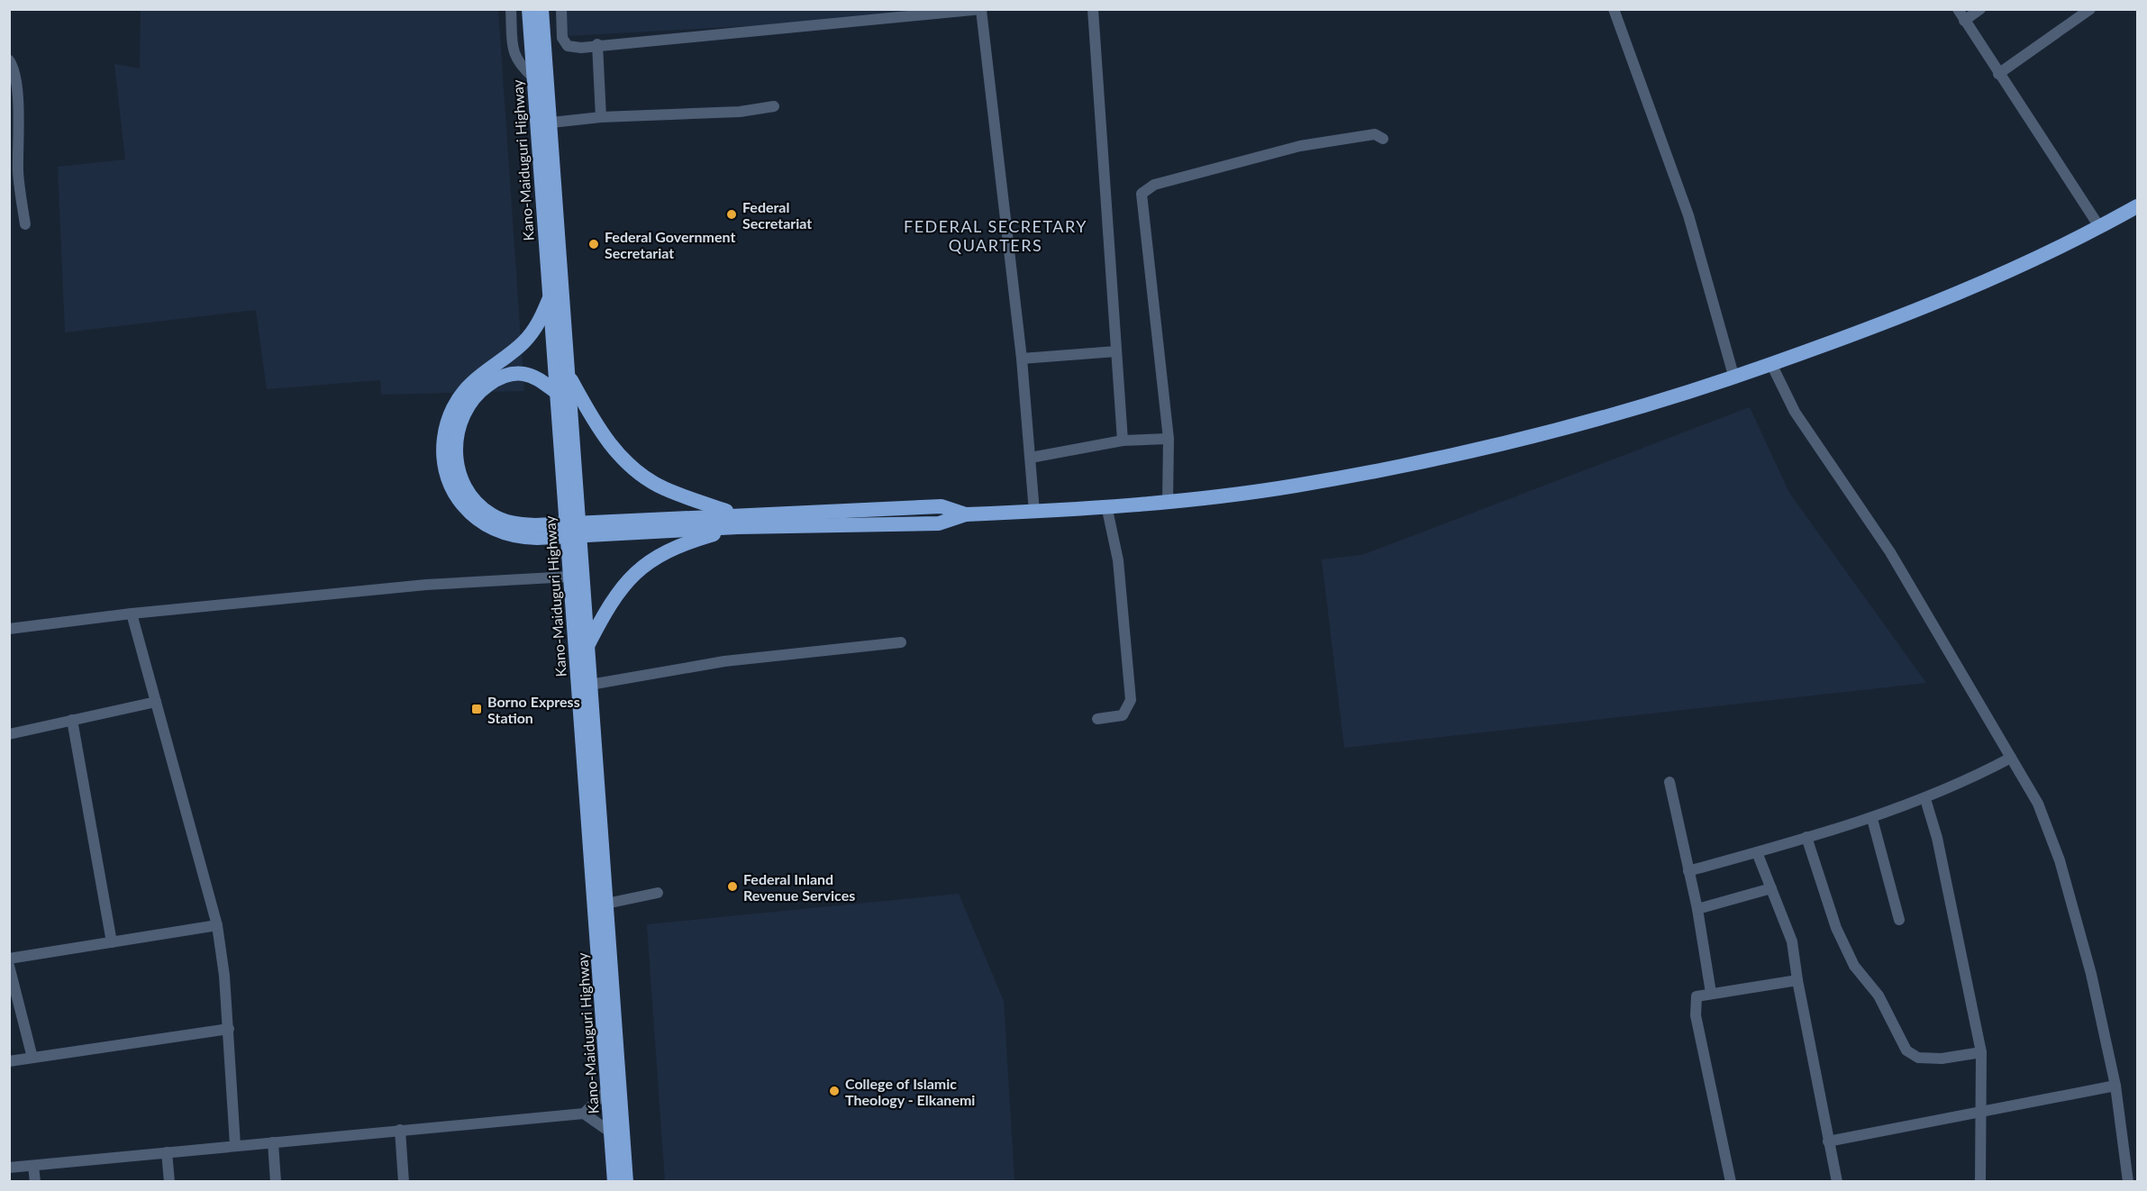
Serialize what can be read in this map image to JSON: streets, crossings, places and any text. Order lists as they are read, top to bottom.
{
  "streets": {
    "highway": ["Kano-Maiduguri Highway"]
  },
  "districts": ["FEDERAL SECRETARY QUARTERS"],
  "places": {
    "other": [
      "Federal Secretariat",
      "Federal Government Secretariat",
      "Federal Inland Revenue Services",
      "College of Islamic Theology - Elkanemi"
    ],
    "transit": ["Borno Express Station"]
  }
}
